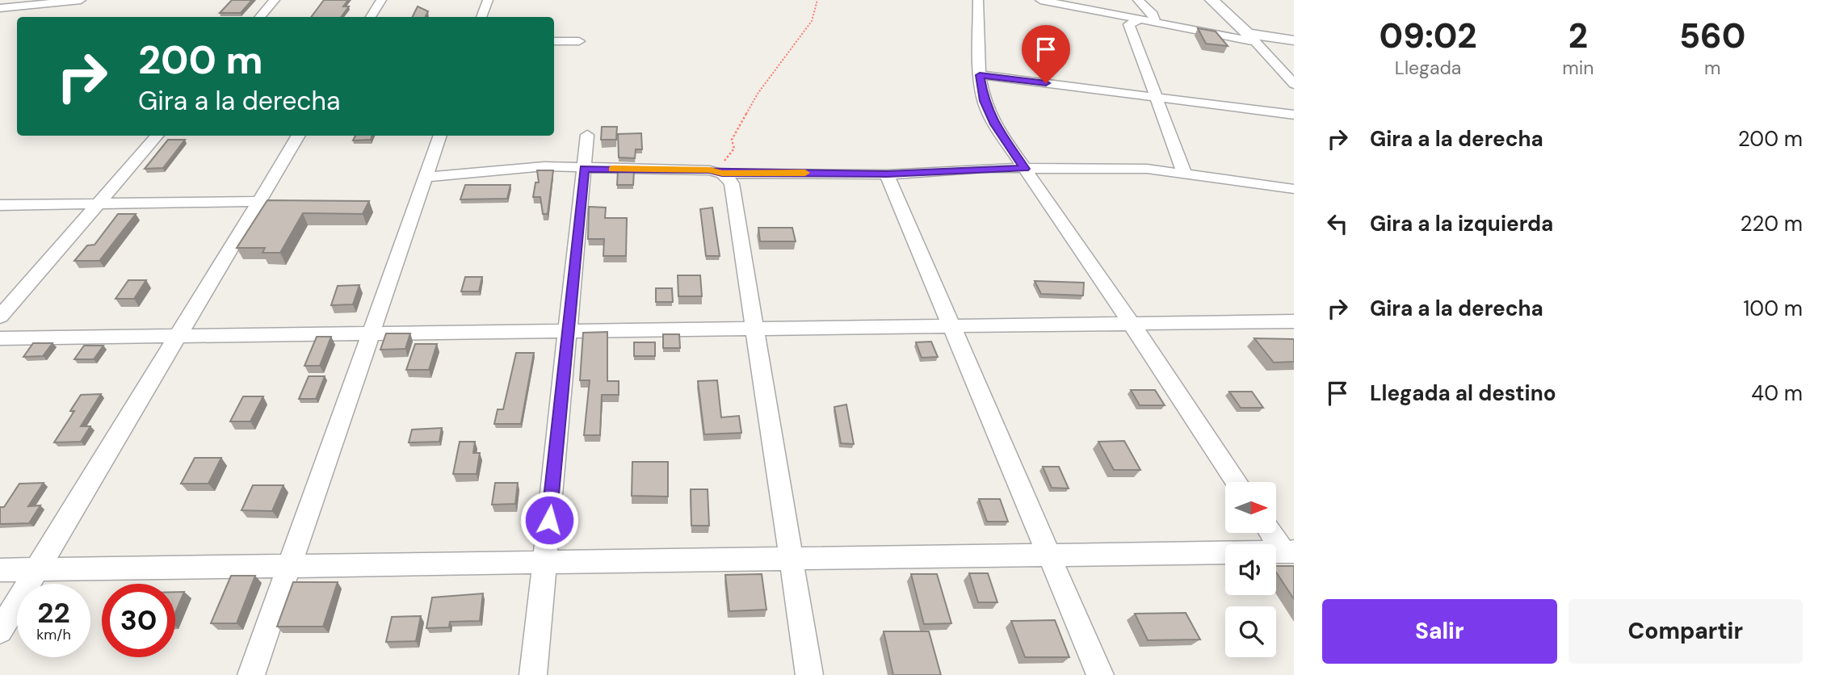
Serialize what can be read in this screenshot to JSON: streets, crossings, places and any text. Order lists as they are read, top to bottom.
{
  "north": "right",
  "page": {
    "eta": [
      "09:02",
      "Llegada",
      "2",
      "min",
      "560",
      "m"
    ],
    "turn": ["200 m", "Gira a la derecha"],
    "list": [
      {
        "name": "Gira a la derecha",
        "value": "200 m"
      },
      {
        "name": "Gira a la izquierda",
        "value": "220 m"
      },
      {
        "name": "Gira a la derecha",
        "value": "100 m"
      },
      {
        "name": "Llegada al destino",
        "value": "40 m"
      }
    ],
    "speed": "22 km/h",
    "limit": "30",
    "buttons": ["Salir", "Compartir"]
  }
}
